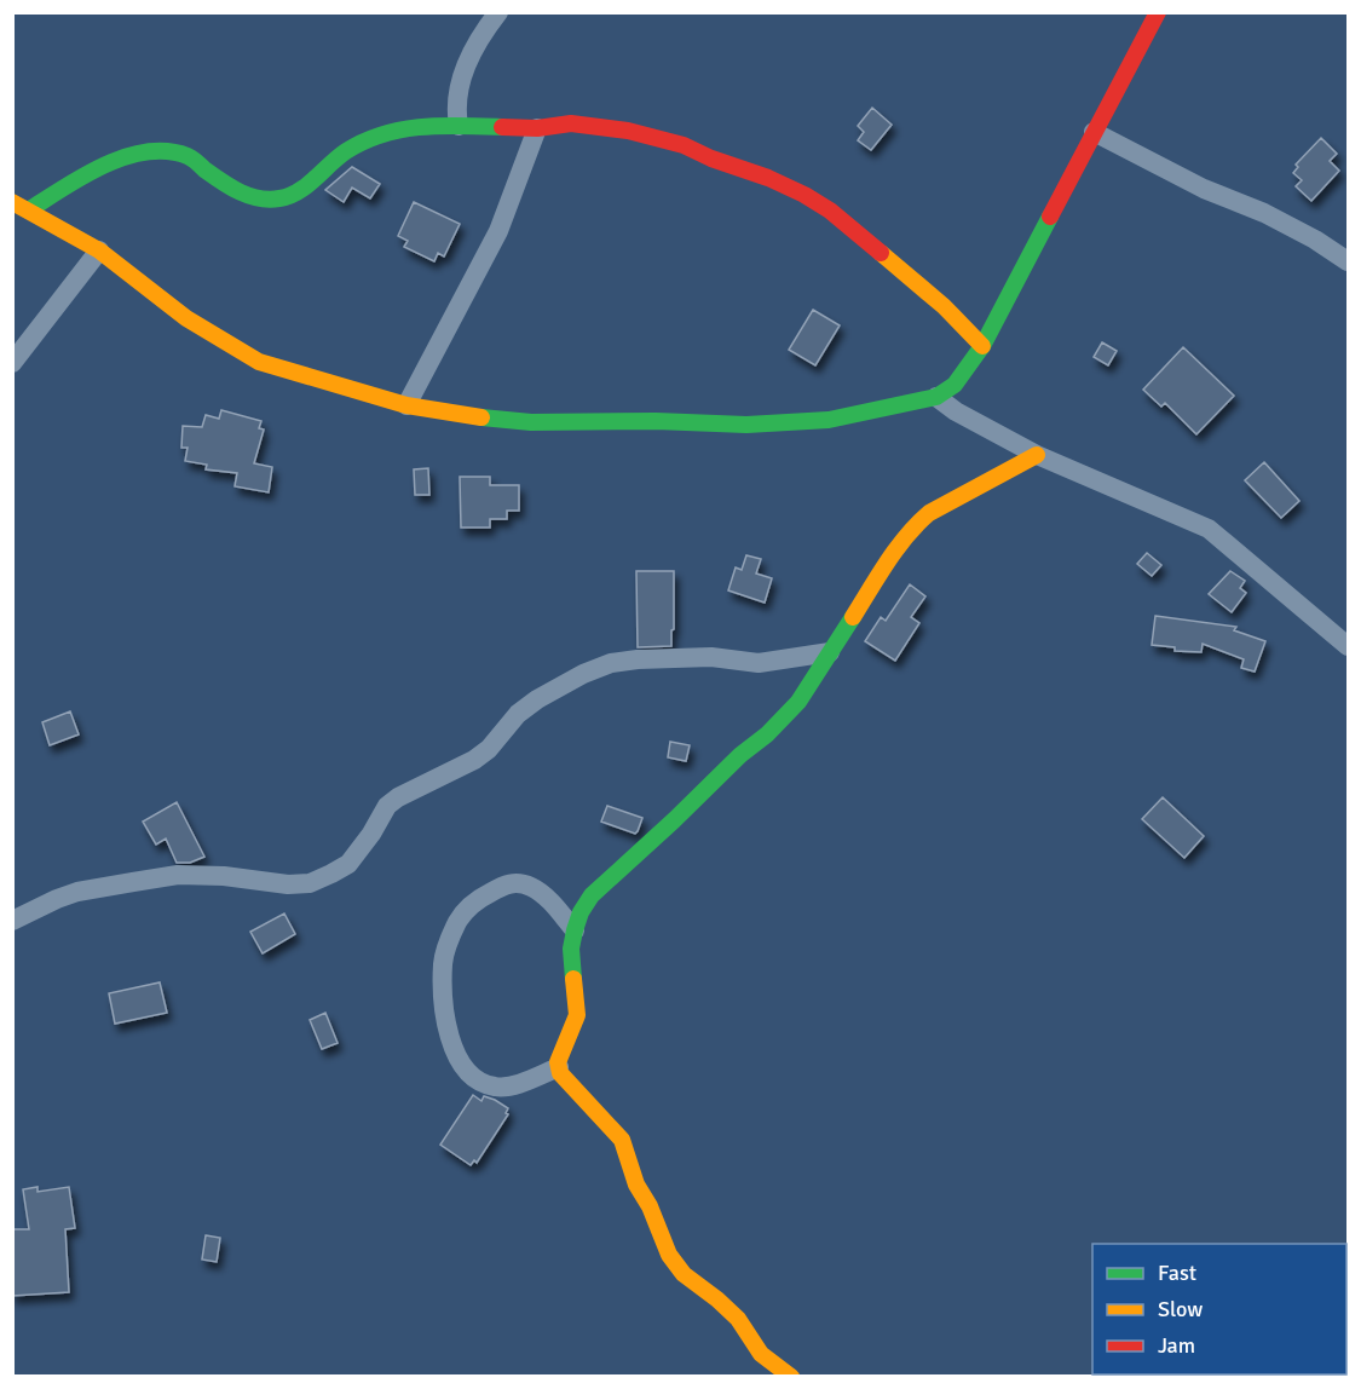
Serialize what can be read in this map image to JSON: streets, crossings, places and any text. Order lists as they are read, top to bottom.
{
  "legend": ["Fast", "Slow", "Jam"]
}
